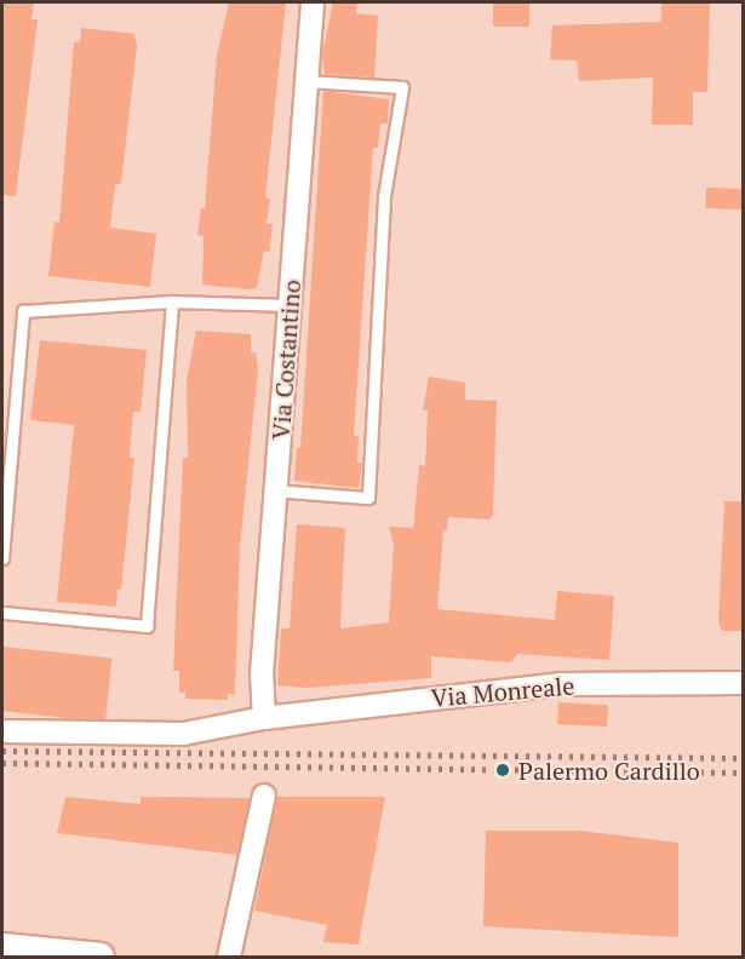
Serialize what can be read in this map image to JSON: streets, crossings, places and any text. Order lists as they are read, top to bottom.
{
  "streets": {
    "street": ["Via Costantino", "Via Monreale"]
  },
  "crossings": [
    ["Via Costantino", "Via Monreale"]
  ],
  "places": ["Palermo Cardillo"]
}
